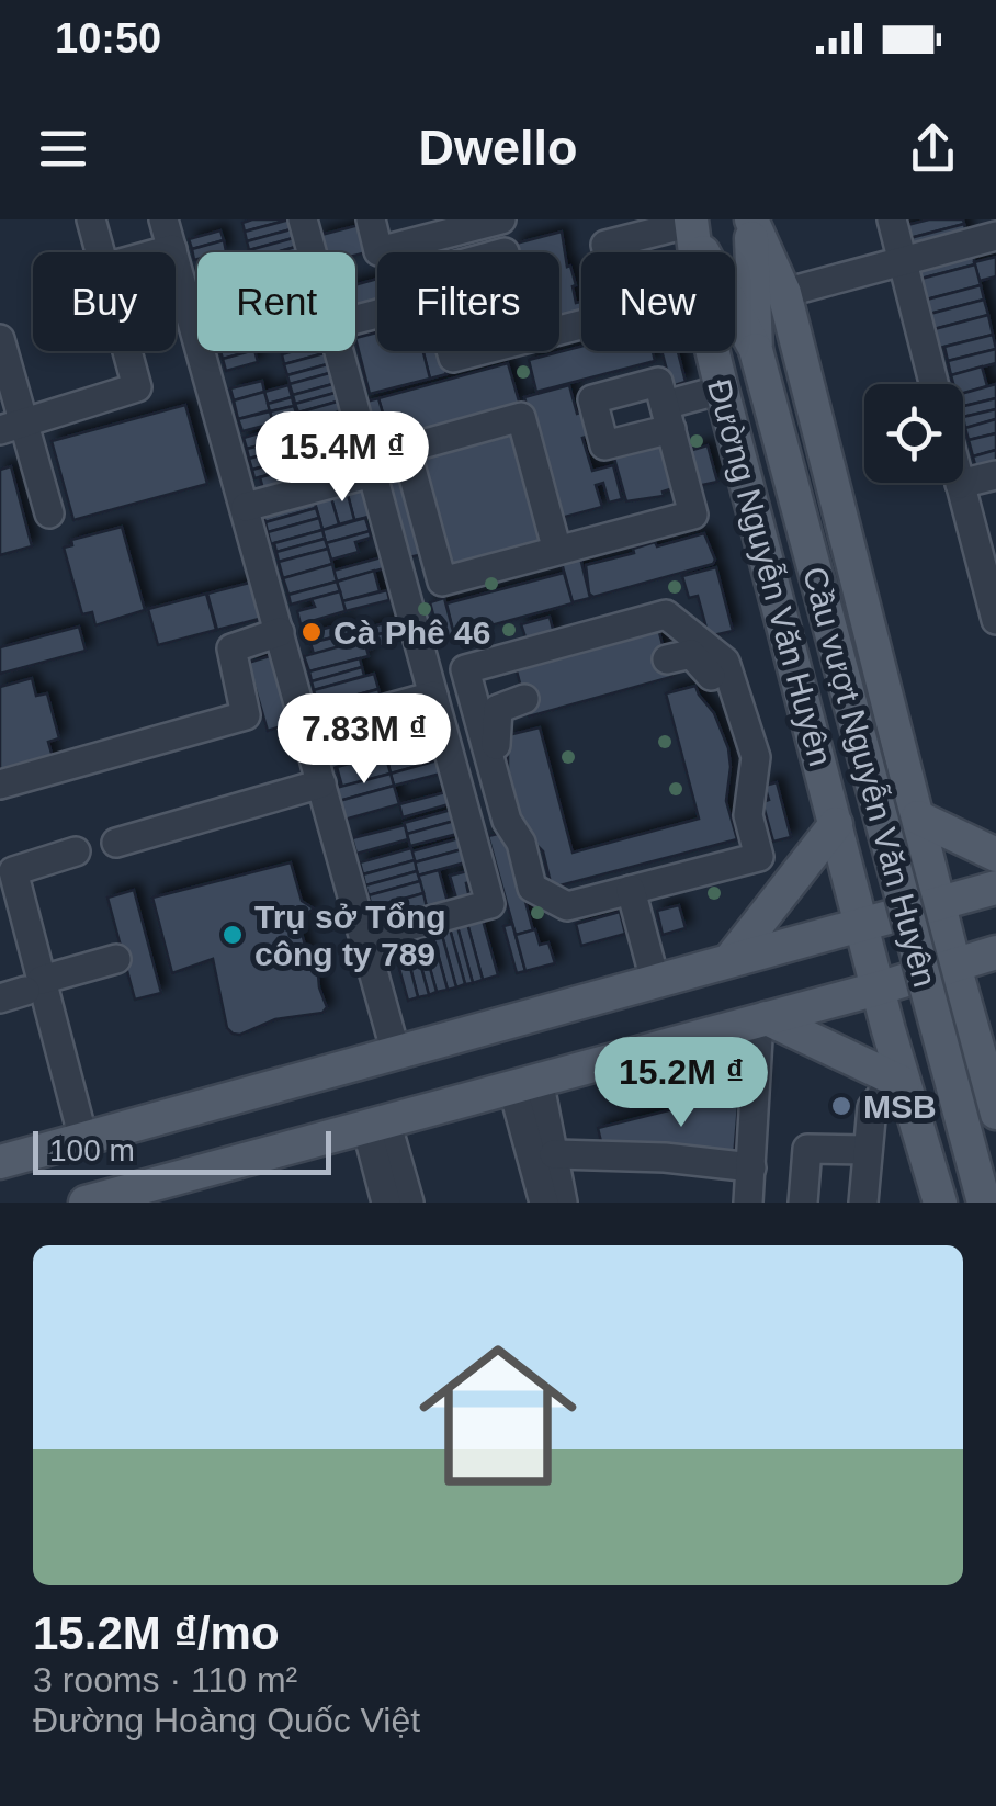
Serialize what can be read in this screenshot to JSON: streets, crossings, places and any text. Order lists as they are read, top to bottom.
{
  "streets": {
    "main road": ["Đường Nguyễn Văn Huyên", "Cầu vượt Nguyễn Văn Huyên"]
  },
  "crossings": [
    ["Đường Nguyễn Văn Huyên", "Cầu vượt Nguyễn Văn Huyên"]
  ],
  "places": ["Cà Phê 46", "Trụ sở Tổng công ty 789", "MSB"],
  "scale_bar": "100 m",
  "page": {
    "status": "10:50",
    "header": "Dwello",
    "chip": [
      "Buy",
      "Rent",
      "Filters",
      "New"
    ],
    "price": ["15.4M ₫", "7.83M ₫", "15.2M ₫"],
    "scale": "100 m",
    "list": [
      {
        "name": "15.2M ₫/mo",
        "note": "3 rooms · 110 m² · Đường Hoàng Quốc Việt"
      }
    ]
  }
}
